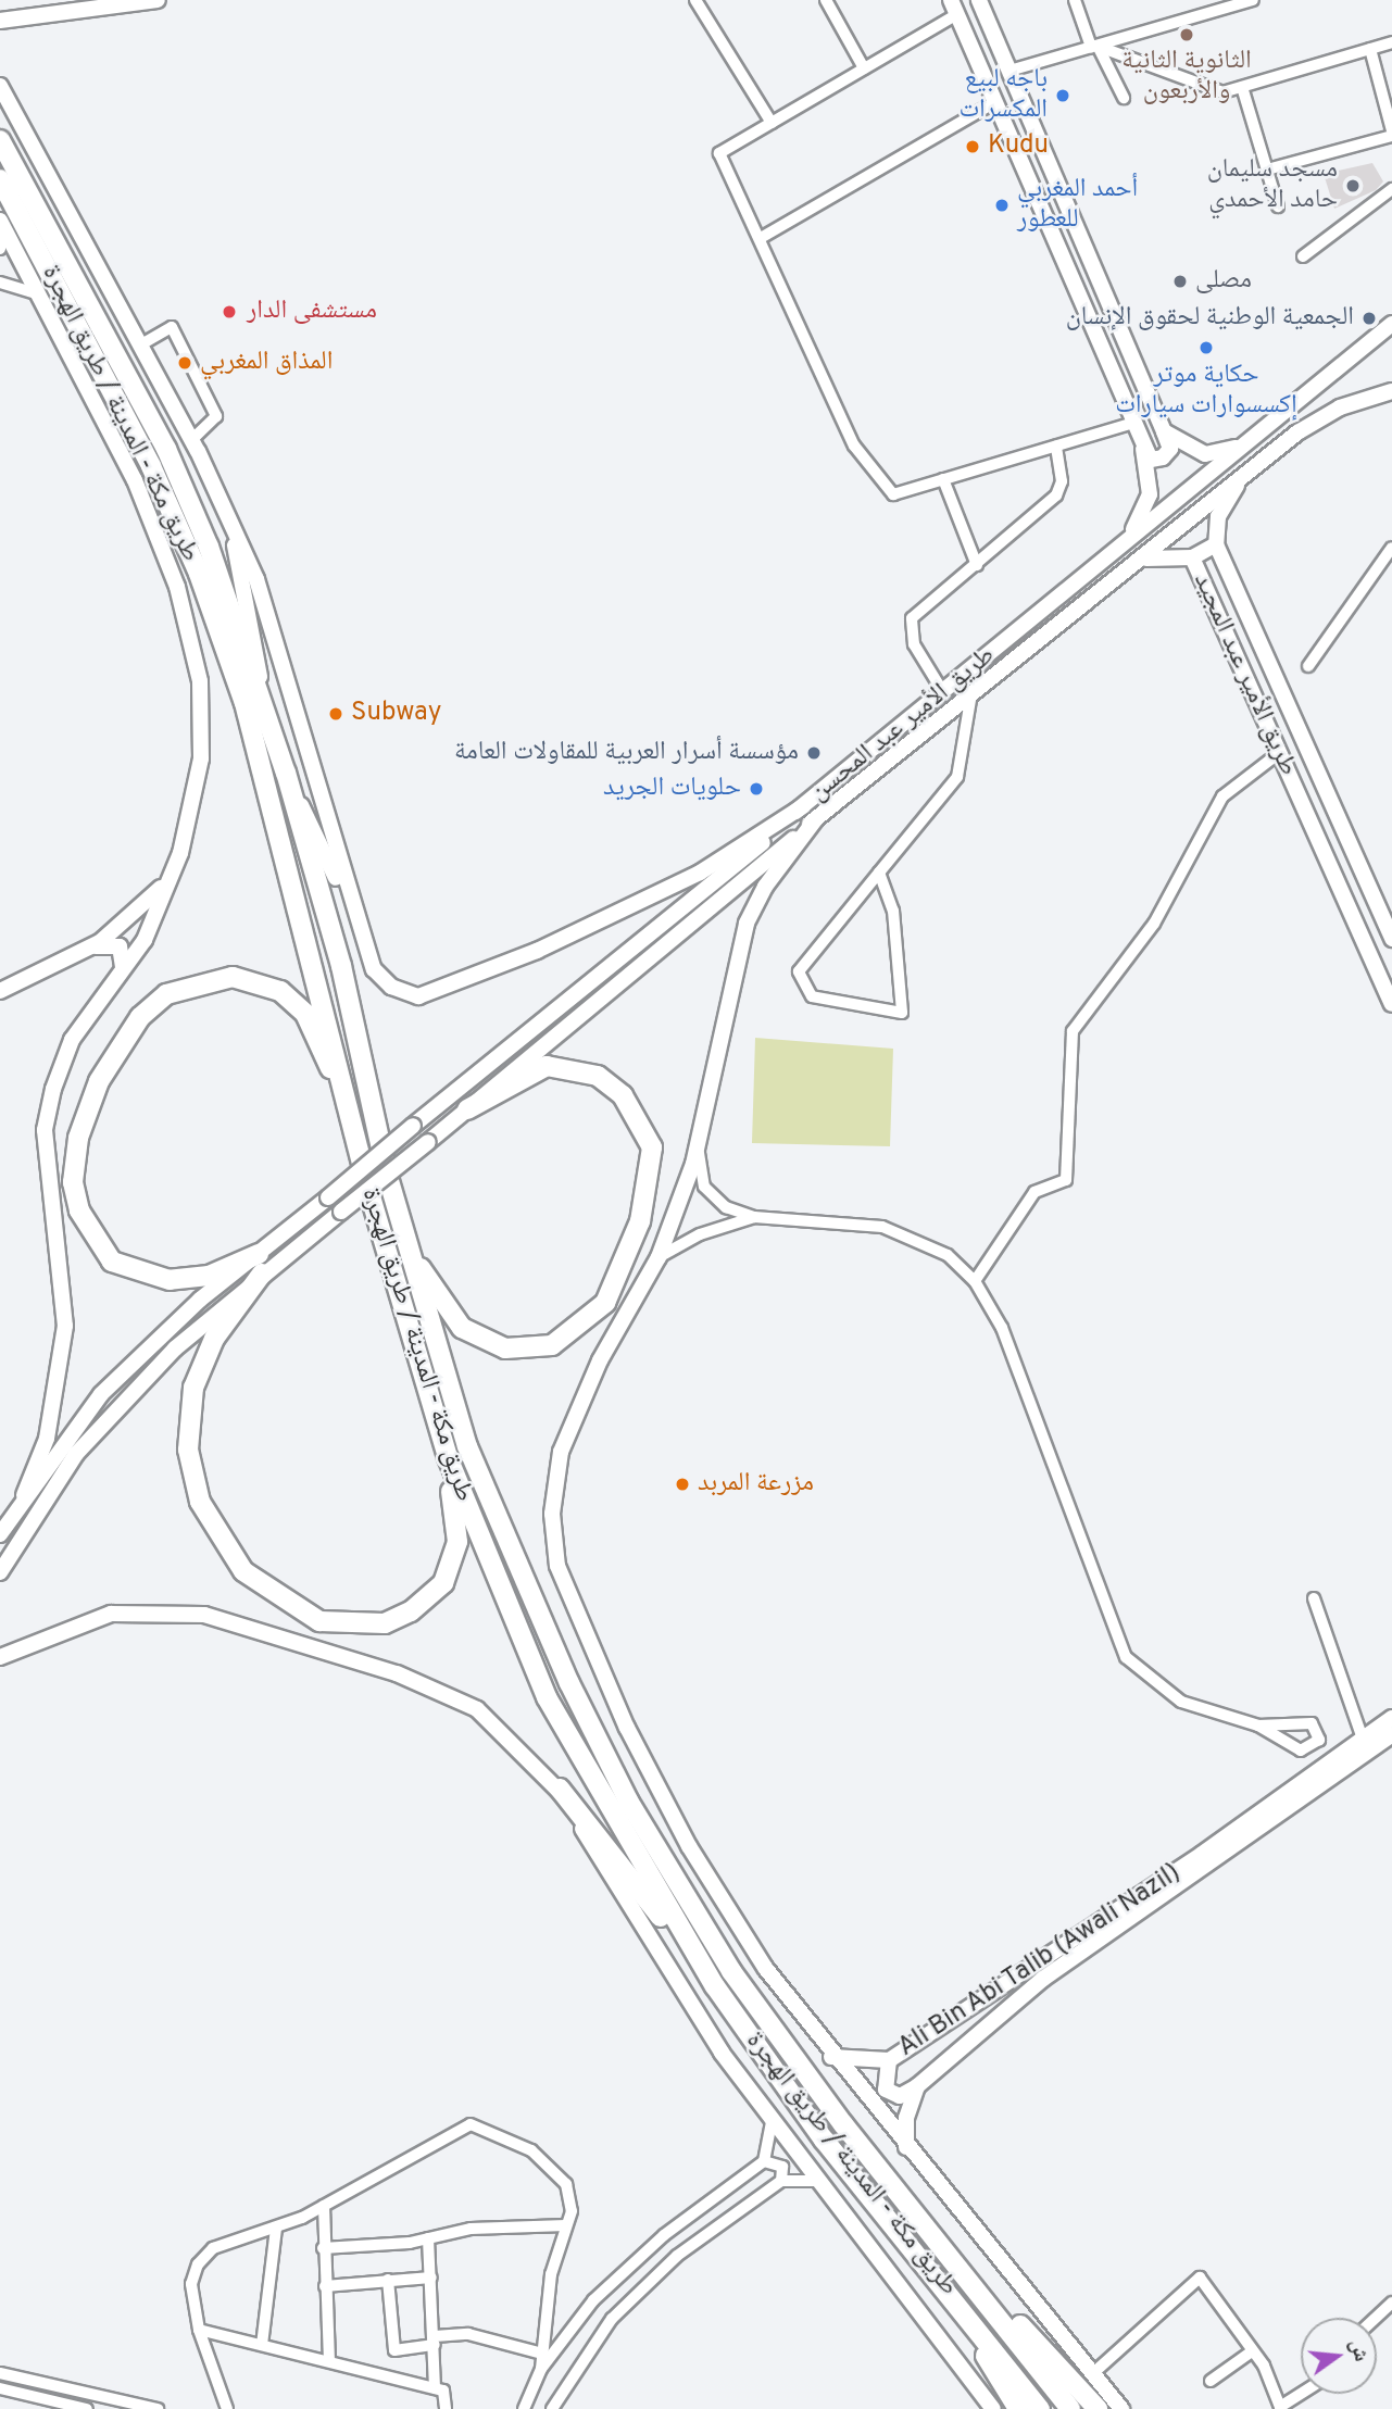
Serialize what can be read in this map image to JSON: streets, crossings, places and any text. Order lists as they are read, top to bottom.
{
  "streets": {
    "highway": ["طريق مكة - المدينة / طريق الهجرة"],
    "main road": ["طريق الأمير عبد المجيد", "طريق الأمير عبد المحسن", "Ali Bin Abi Talib (Awali Nazil)"]
  },
  "places": [
    "الثانوية الثانية والأربعون",
    "باجه لبيع المكسرات",
    "Kudu",
    "مسجد سليمان حامد الأحمدي",
    "أحمد المغربي للعطور",
    "مصلى",
    "مستشفى الدار",
    "الجمعية الوطنية لحقوق الإنسان",
    "حكاية موتر إكسسوارات سيارات",
    "المذاق المغربي",
    "Subway",
    "مؤسسة أسرار العربية للمقاولات العامة",
    "حلويات الجريد",
    "مزرعة المربد"
  ],
  "north": "right"
}
